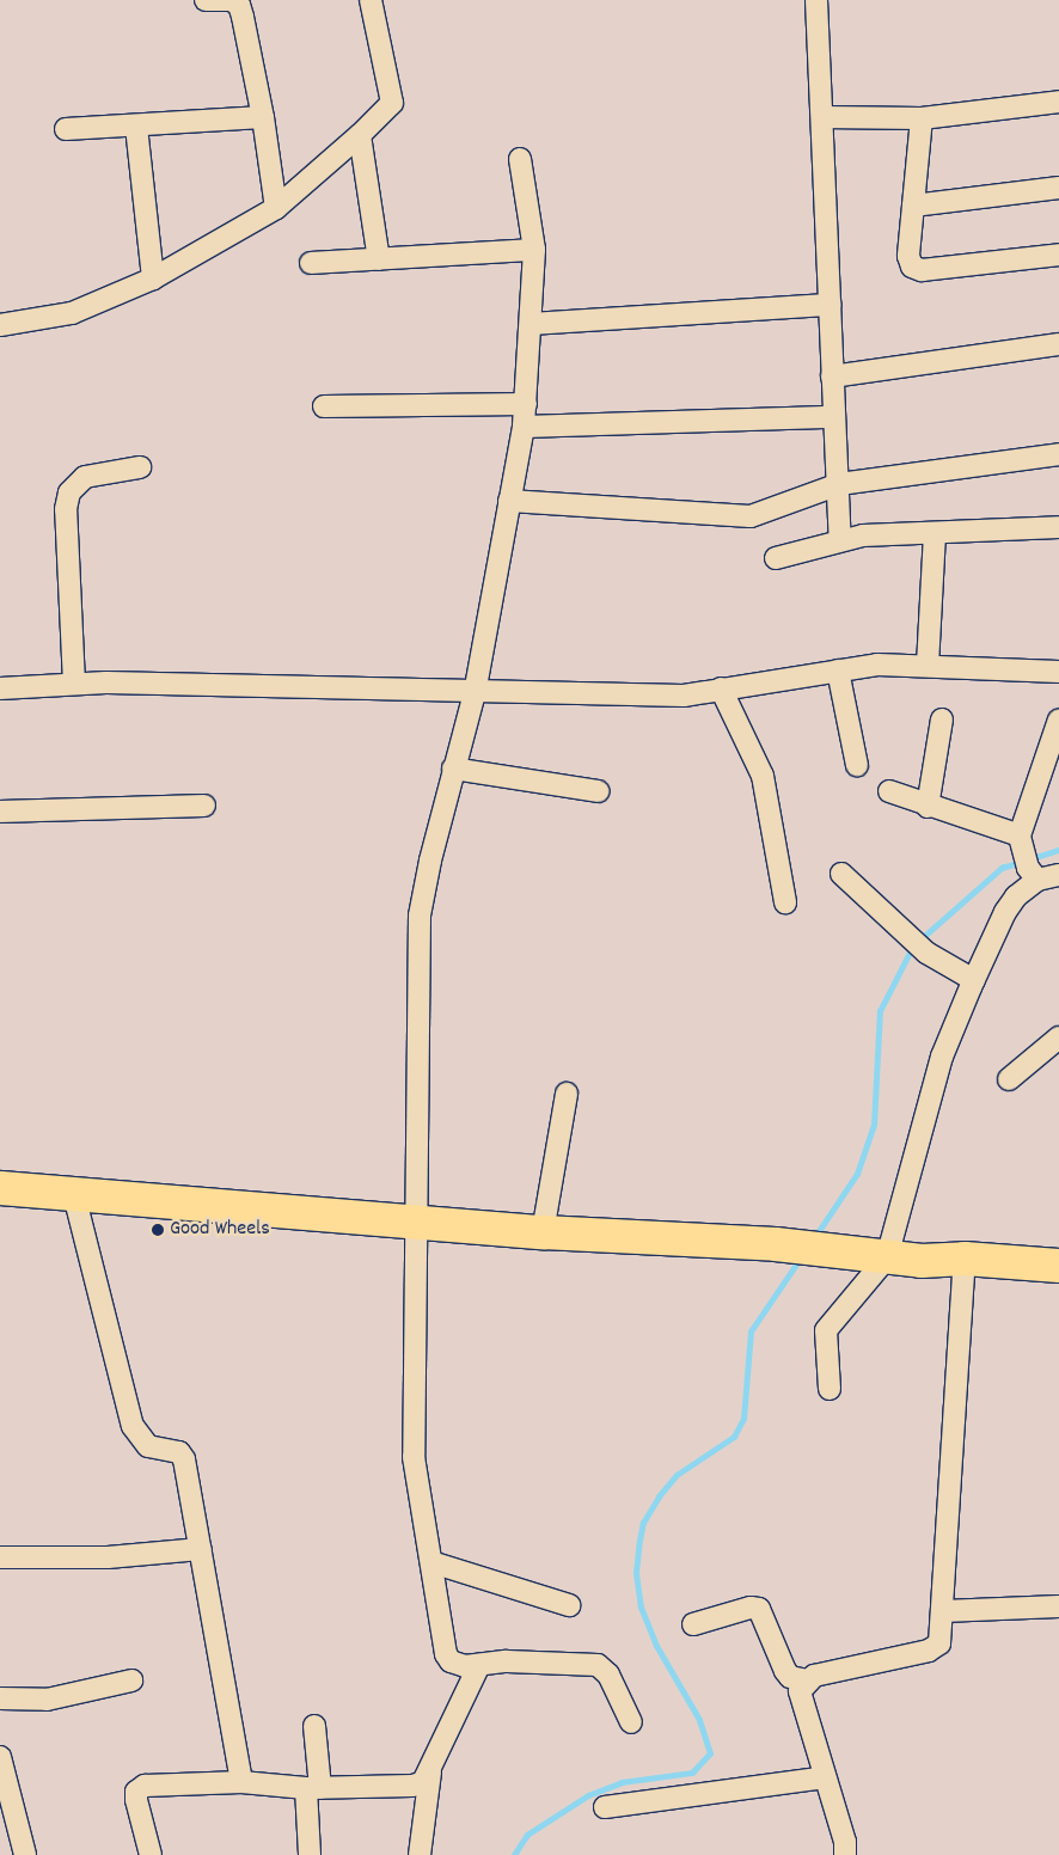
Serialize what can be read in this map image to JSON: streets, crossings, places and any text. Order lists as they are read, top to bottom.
{
  "places": ["Good Wheels"]
}
